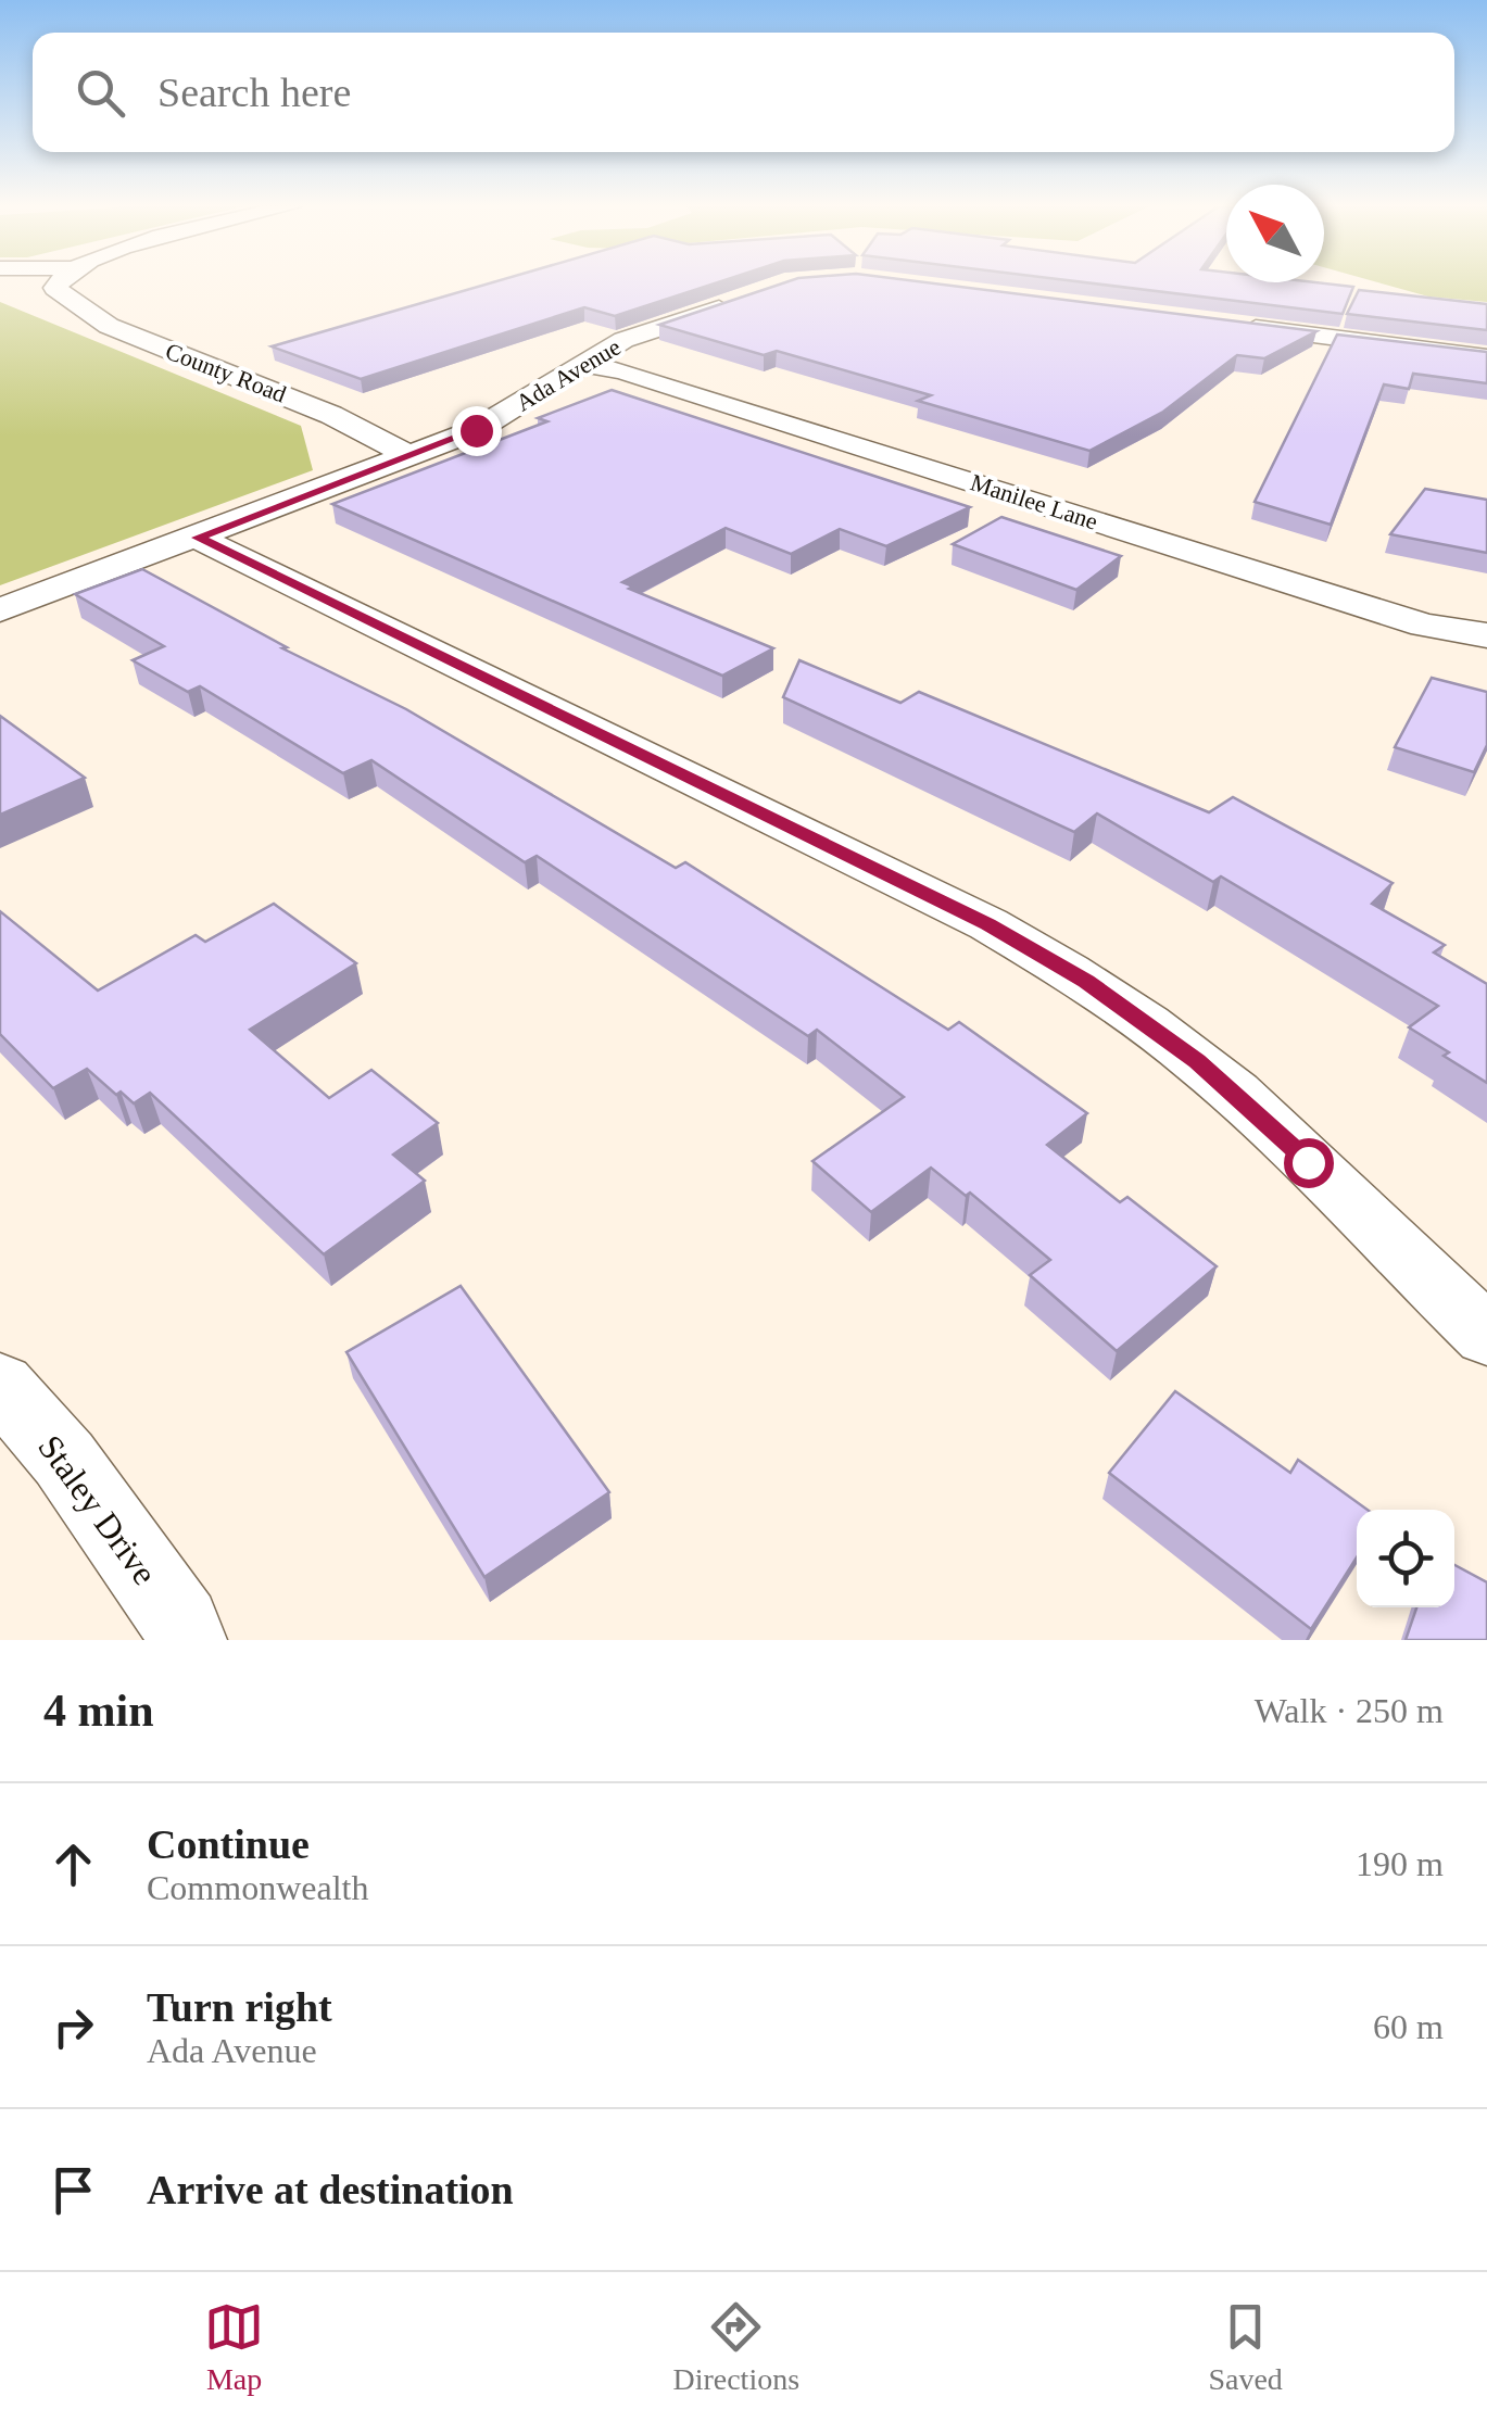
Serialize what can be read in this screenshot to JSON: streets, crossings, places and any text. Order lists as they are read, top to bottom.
{
  "streets": {
    "street": [
      "County Road",
      "Ada Avenue",
      "Manilee Lane",
      "Staley Drive"
    ]
  },
  "crossings": [
    ["County Road", "Ada Avenue"],
    ["Ada Avenue", "Manilee Lane"]
  ],
  "north": "top left",
  "page": {
    "search": "Search here",
    "heading": ["4 min", "Walk · 250 m"],
    "list": [
      ["Continue", "Commonwealth", "190 m"],
      ["Turn right", "Ada Avenue", "60 m"],
      "Arrive at destination"
    ],
    "nav": ["Map", "Directions", "Saved"]
  }
}
